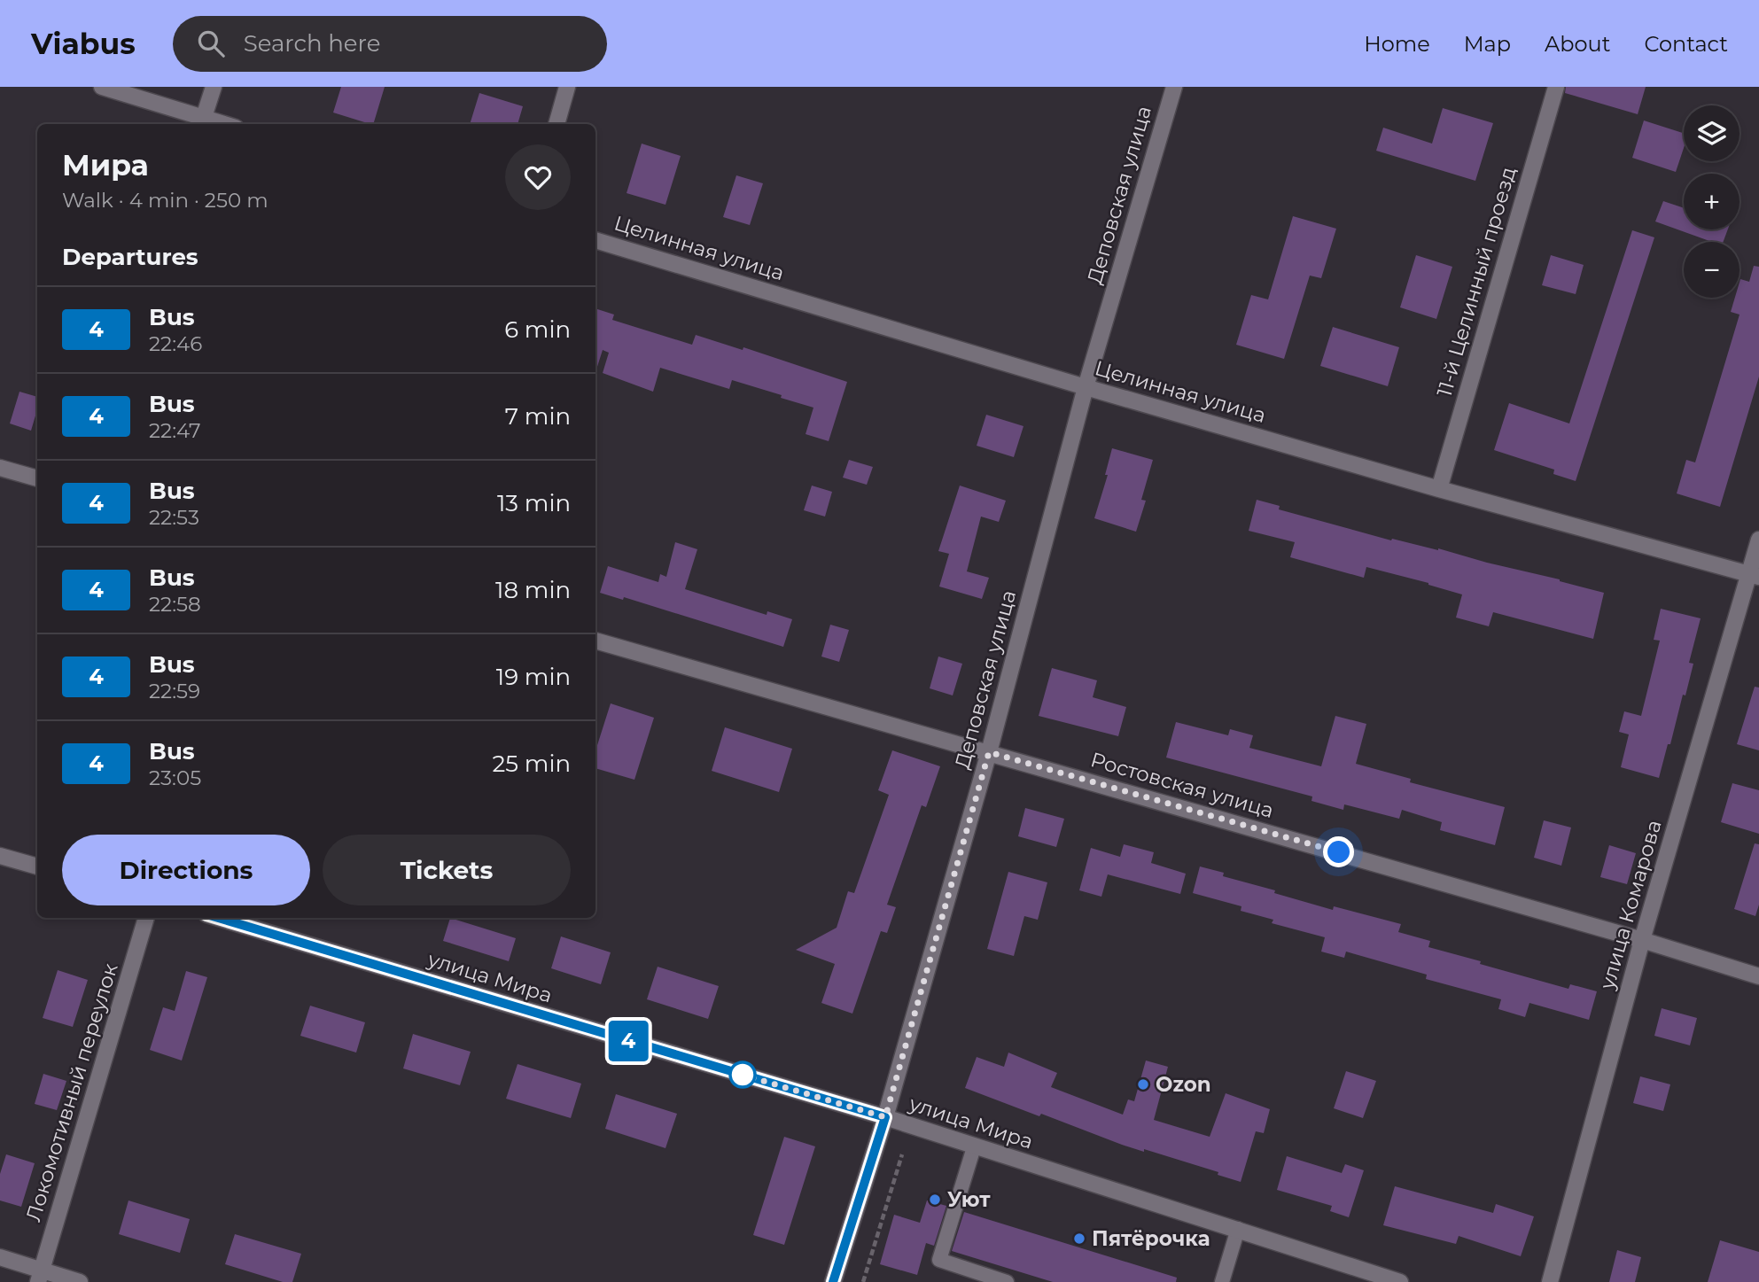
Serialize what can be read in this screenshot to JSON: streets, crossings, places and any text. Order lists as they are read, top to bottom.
{
  "streets": {
    "street": [
      "Деповская улица",
      "Целинная улица",
      "11-й Целинный проезд",
      "Ростовская улица",
      "улица Комарова",
      "улица Мира",
      "Локомотивный переулок"
    ]
  },
  "crossings": [
    ["Деповская улица", "Целинная улица"],
    ["Деповская улица", "Ростовская улица"],
    ["Деповская улица", "улица Мира"],
    ["Целинная улица", "11-й Целинный проезд"],
    ["Целинная улица", "улица Комарова"],
    ["Ростовская улица", "улица Комарова"]
  ],
  "places": ["Ozon", "Уют", "Пятёрочка"],
  "lines": ["bus line 4"],
  "page": {
    "header": "Viabus",
    "search": "Search here",
    "nav": [
      "Home",
      "Map",
      "About",
      "Contact"
    ],
    "on_map": "4",
    "map_buttons": ["+", "−"],
    "heading": [
      ["Мира", "Walk · 4 min · 250 m"],
      "Departures"
    ],
    "list": [
      {
        "mark": "4",
        "name": "Bus",
        "note": "22:46",
        "value": "6 min"
      },
      {
        "mark": "4",
        "name": "Bus",
        "note": "22:47",
        "value": "7 min"
      },
      {
        "mark": "4",
        "name": "Bus",
        "note": "22:53",
        "value": "13 min"
      },
      {
        "mark": "4",
        "name": "Bus",
        "note": "22:58",
        "value": "18 min"
      },
      {
        "mark": "4",
        "name": "Bus",
        "note": "22:59",
        "value": "19 min"
      },
      {
        "mark": "4",
        "name": "Bus",
        "note": "23:05",
        "value": "25 min"
      }
    ],
    "buttons": ["Directions", "Tickets"]
  }
}
